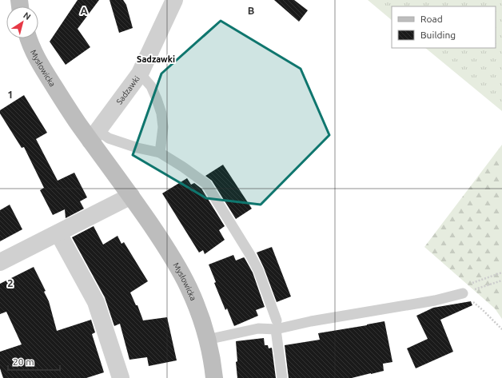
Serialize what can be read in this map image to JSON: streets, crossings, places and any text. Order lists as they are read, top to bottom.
{
  "streets": {
    "street": ["Mysłowicka", "Sadzawki"]
  },
  "crossings": [
    ["Mysłowicka", "Sadzawki"]
  ],
  "districts": ["Sadzawki"],
  "legend": ["Road", "Building"],
  "scale_bar": "20 m",
  "north": "top right",
  "grid": {
    "columns": ["A", "B"],
    "rows": ["1", "2"]
  }
}
